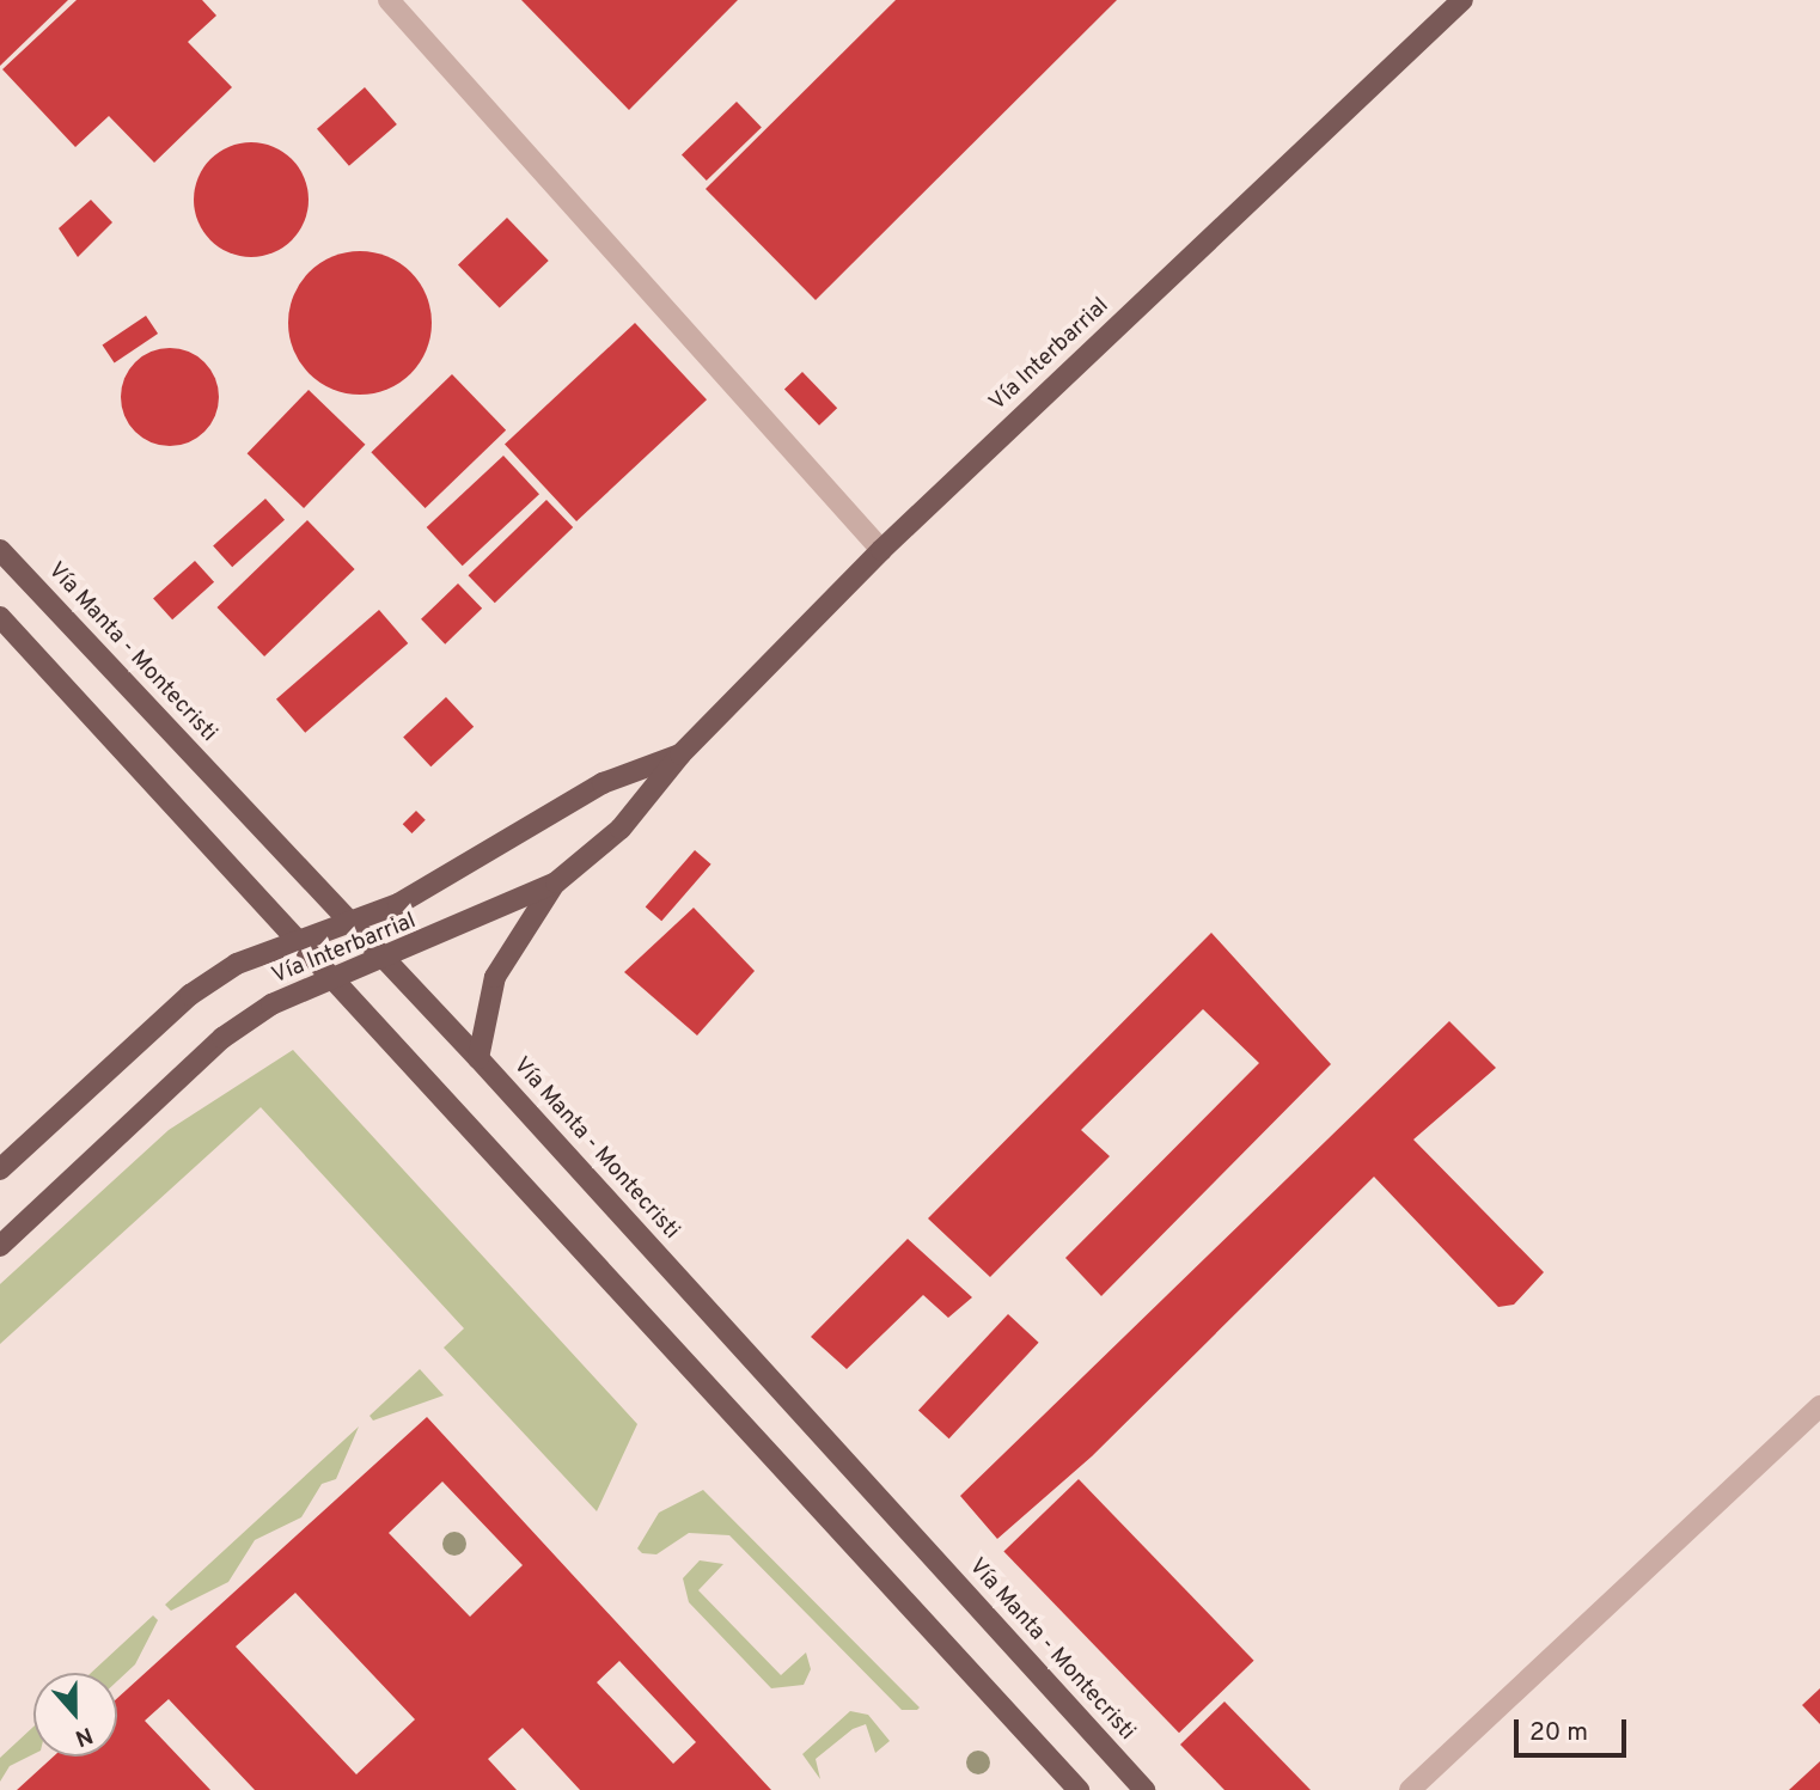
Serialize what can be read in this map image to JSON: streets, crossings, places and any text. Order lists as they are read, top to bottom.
{
  "streets": {
    "main road": ["Vía Interbarrial", "Vía Manta - Montecristi"]
  },
  "crossings": [
    ["Vía Interbarrial", "Vía Manta - Montecristi"]
  ],
  "scale_bar": "20 m",
  "north": "bottom"
}
